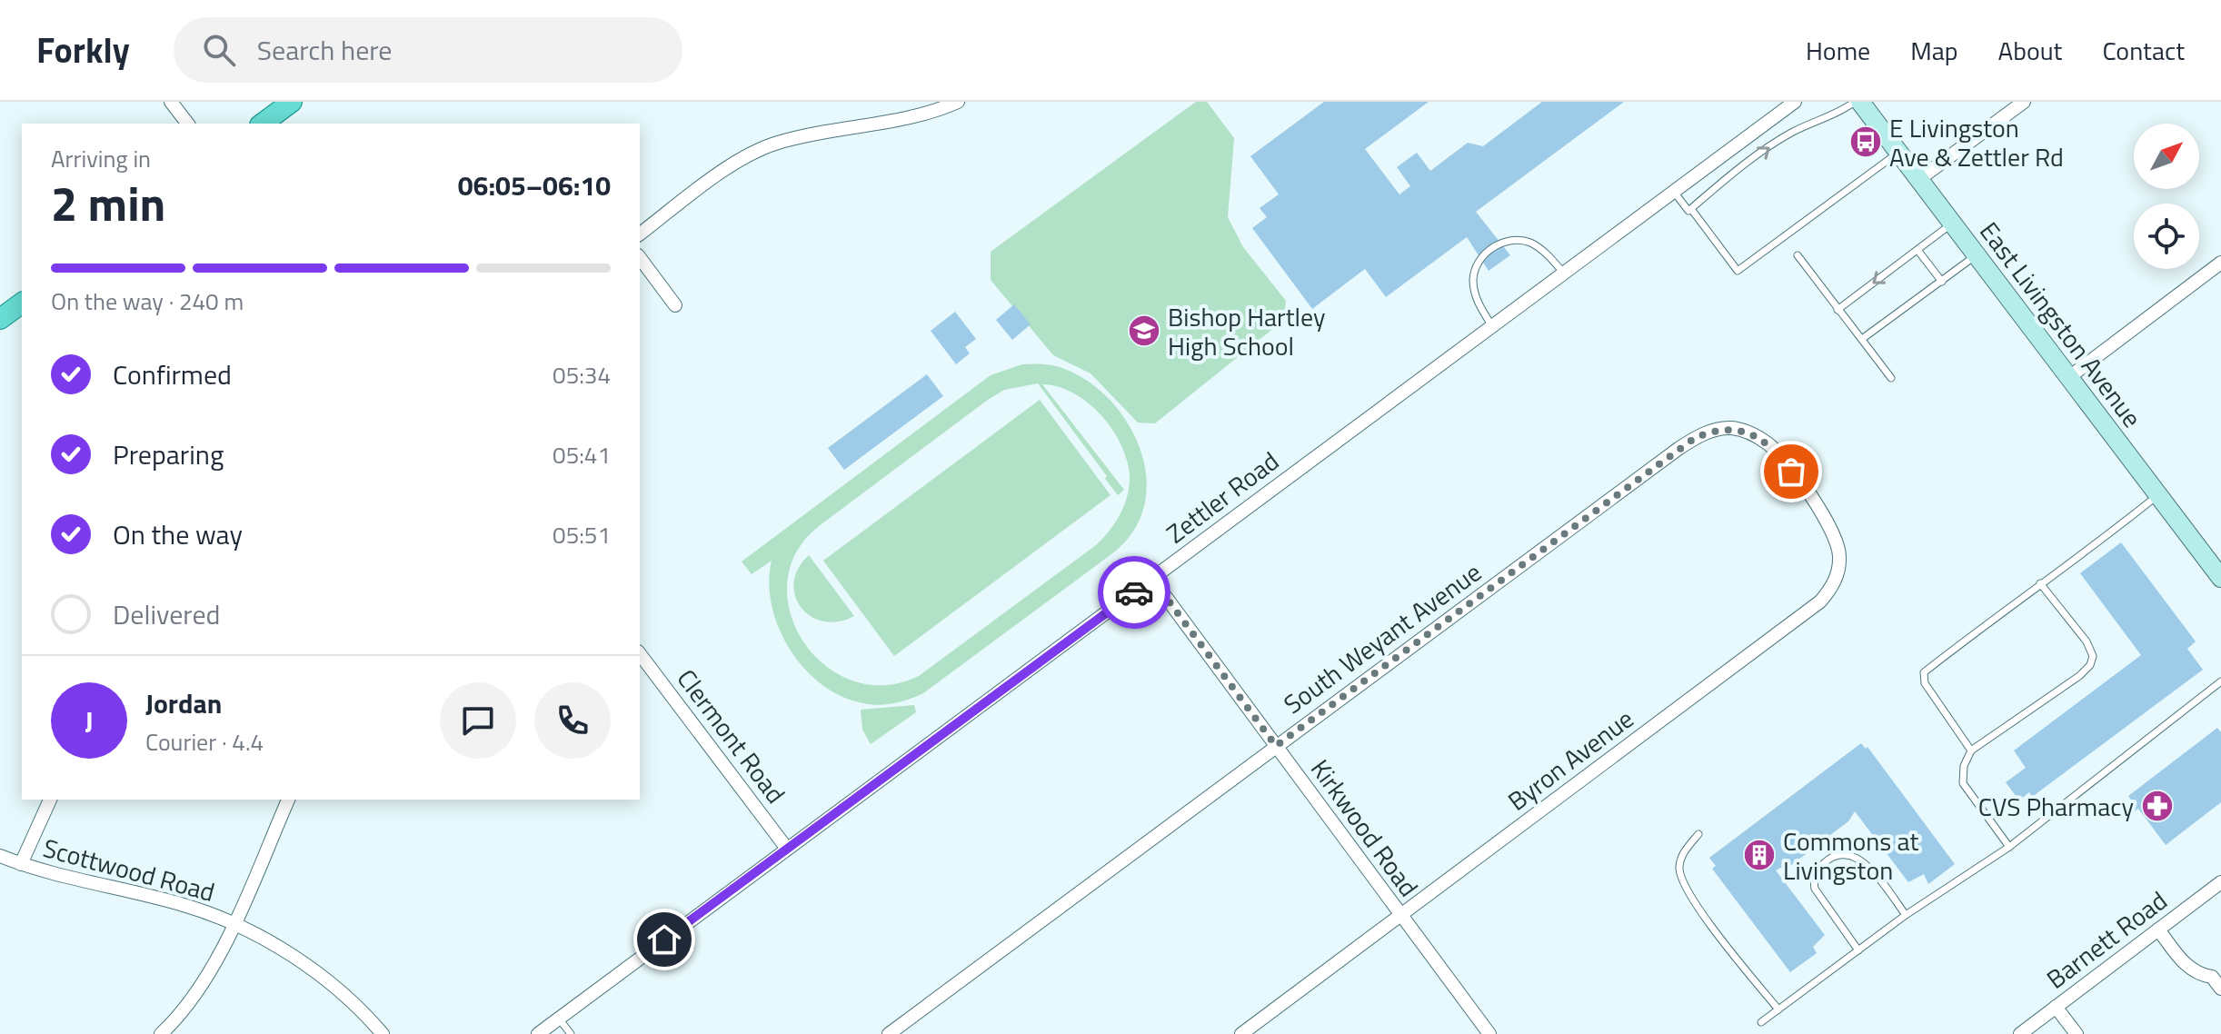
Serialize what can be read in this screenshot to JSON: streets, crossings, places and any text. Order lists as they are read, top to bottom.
{
  "streets": {
    "main road": ["East Livingston Avenue"],
    "street": [
      "Zettler Road",
      "South Weyant Avenue",
      "Clermont Road",
      "Byron Avenue",
      "Kirkwood Road",
      "Scottwood Road",
      "Barnett Road"
    ]
  },
  "crossings": [
    ["Zettler Road", "Clermont Road"],
    ["Zettler Road", "Kirkwood Road"],
    ["South Weyant Avenue", "Byron Avenue"],
    ["South Weyant Avenue", "Kirkwood Road"],
    ["Byron Avenue", "Kirkwood Road"]
  ],
  "places": {
    "bus stop": ["E Livingston Ave & Zettler Rd"],
    "school or university": ["Bishop Hartley High School"],
    "pharmacy": ["CVS Pharmacy"],
    "building": ["Commons at Livingston"]
  },
  "north": "top right",
  "page": {
    "header": "Forkly",
    "search": "Search here",
    "nav": [
      "Home",
      "Map",
      "About",
      "Contact"
    ],
    "heading": ["2 min", "Arriving in", "06:05–06:10"],
    "panel": ["Jordan", "Courier · 4.4"],
    "bar": "On the way · 240 m",
    "list": [
      ["Confirmed", "05:34"],
      ["Preparing", "05:41"],
      ["On the way", "05:51"],
      "Delivered"
    ],
    "round": "J"
  }
}
